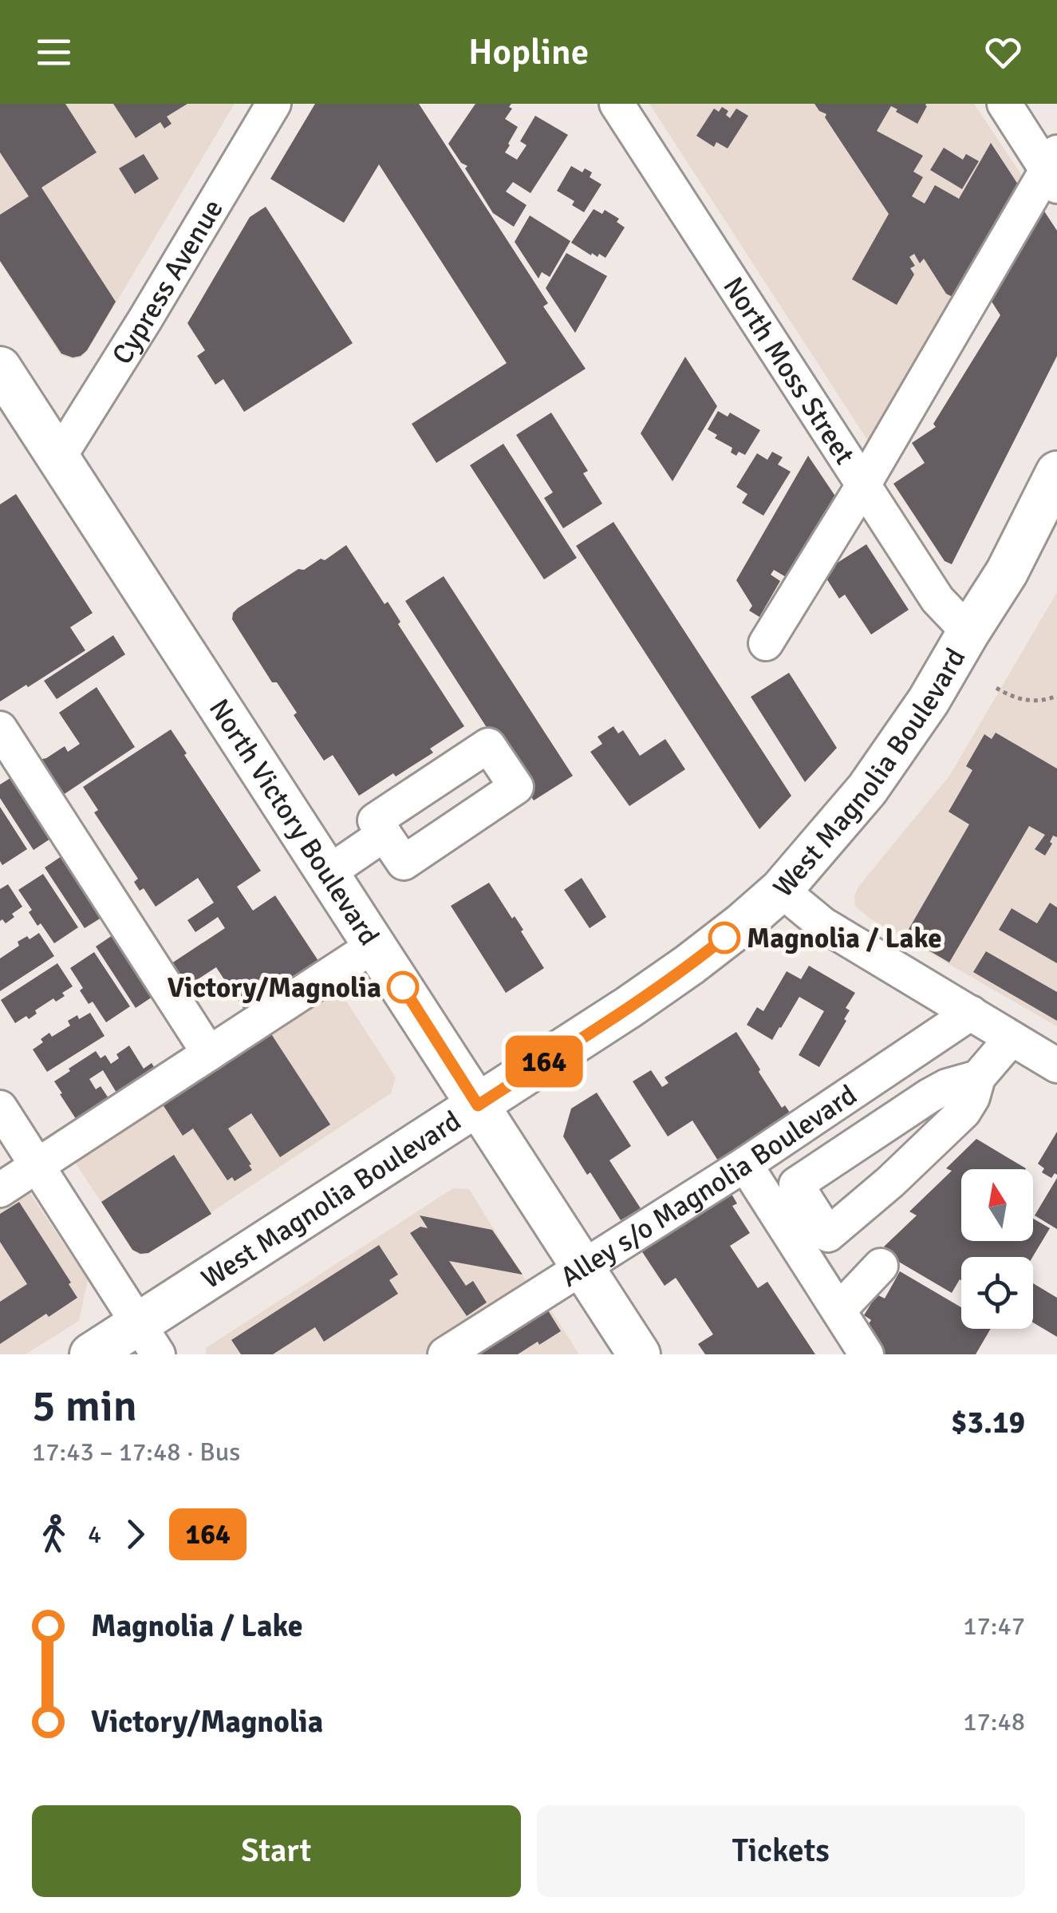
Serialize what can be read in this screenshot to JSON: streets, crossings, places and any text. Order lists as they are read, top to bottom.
{
  "streets": {
    "main road": ["West Magnolia Boulevard", "North Victory Boulevard"],
    "street": ["Cypress Avenue", "North Moss Street", "Alley s/o Magnolia Boulevard"]
  },
  "crossings": [
    ["Cypress Avenue", "North Victory Boulevard"],
    ["North Moss Street", "West Magnolia Boulevard"],
    ["West Magnolia Boulevard", "North Victory Boulevard"],
    ["North Victory Boulevard", "Alley s/o Magnolia Boulevard"]
  ],
  "places": ["Magnolia / Lake", "Victory/Magnolia"],
  "lines": ["bus line 164"],
  "north": "top",
  "page": {
    "header": "Hopline",
    "on_map": "164",
    "heading": ["5 min", "17:43 – 17:48 · Bus", "$3.19"],
    "legs": ["4", "164"],
    "list": [
      {
        "name": "Magnolia / Lake",
        "value": "17:47"
      },
      {
        "name": "Victory/Magnolia",
        "value": "17:48"
      }
    ],
    "buttons": ["Start", "Tickets"]
  }
}
